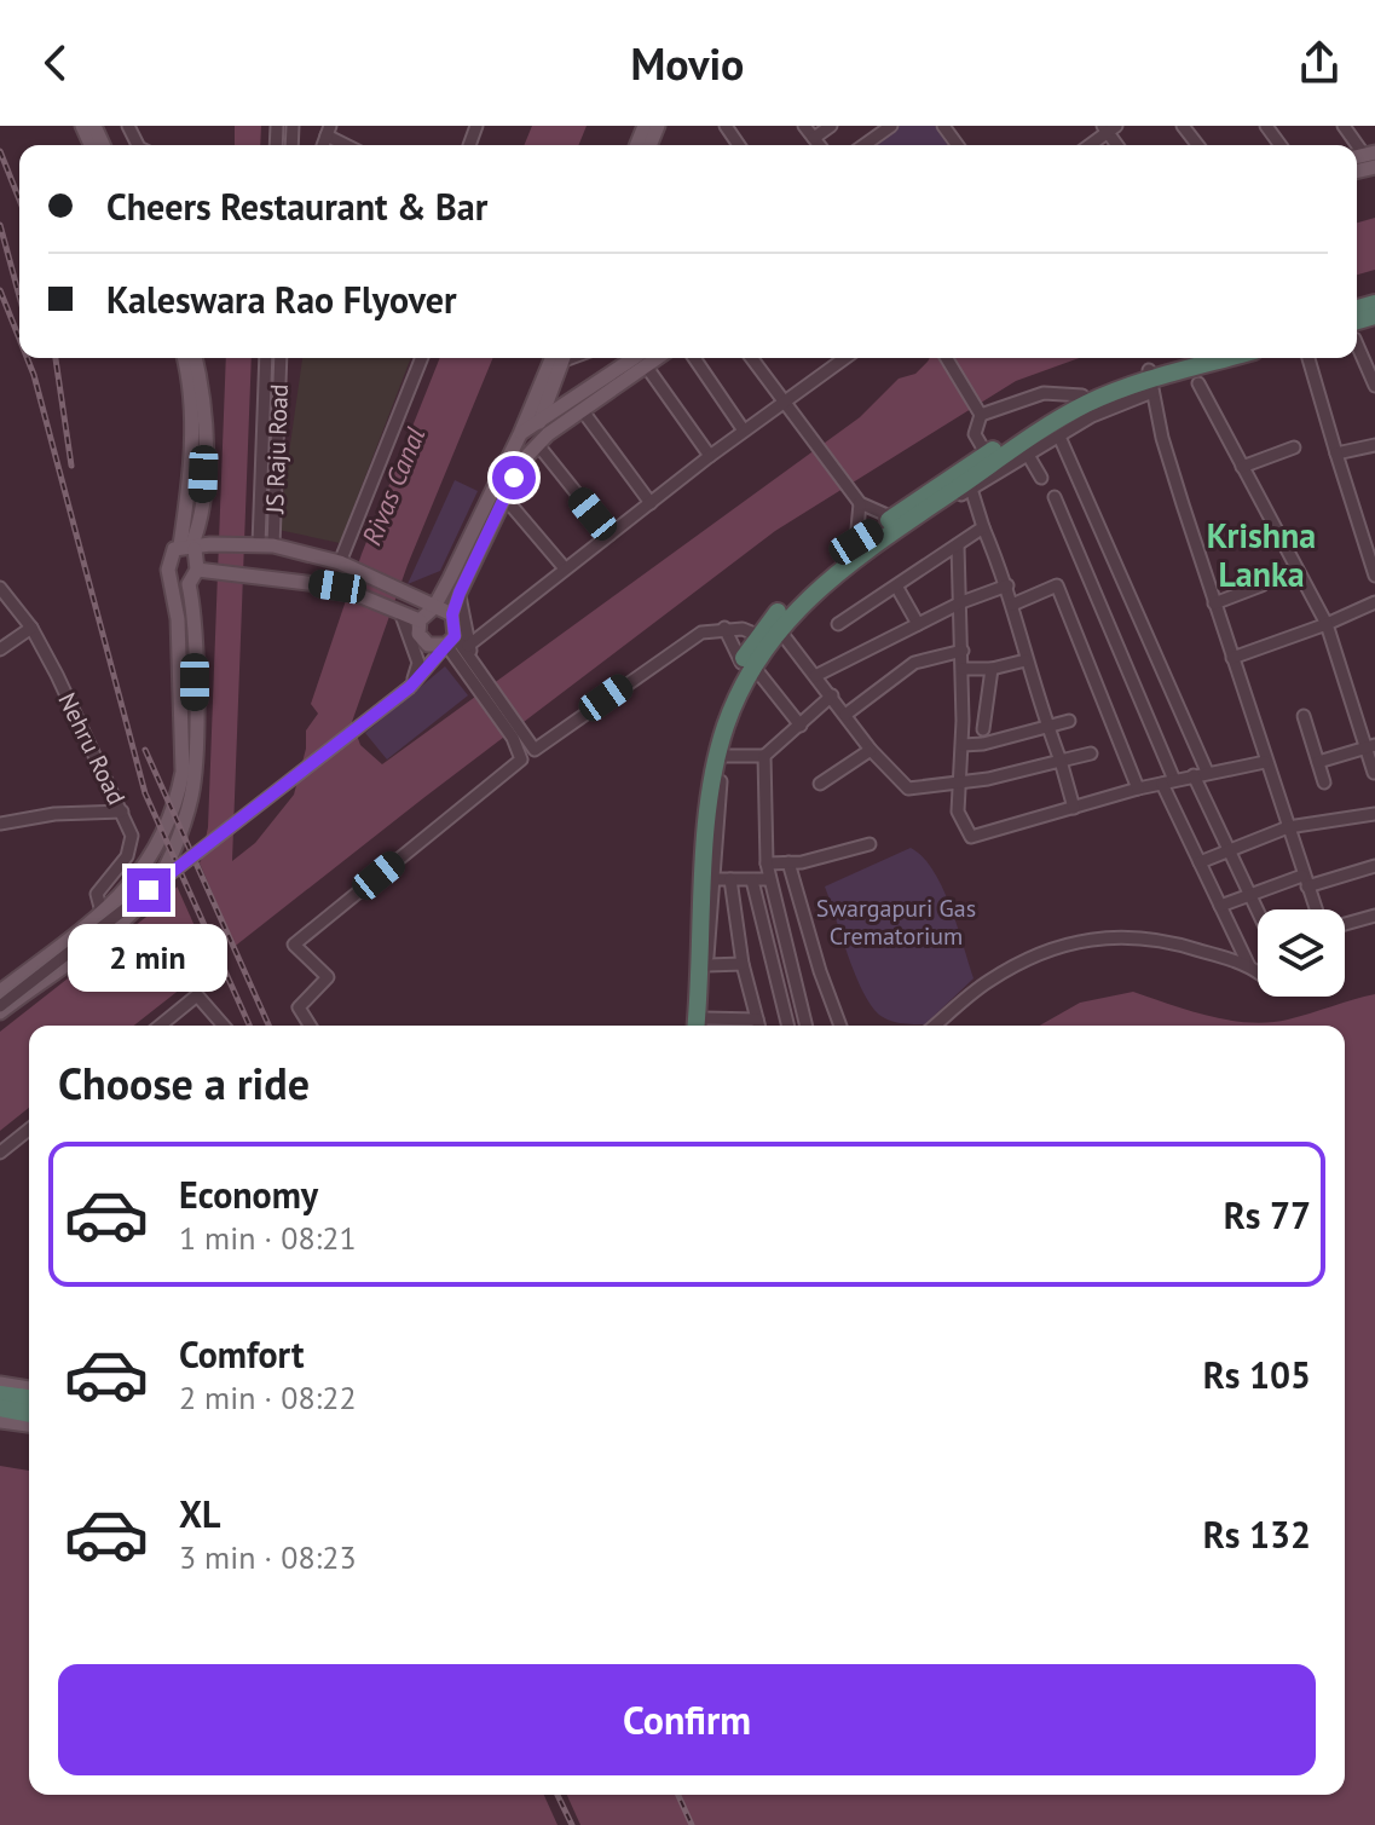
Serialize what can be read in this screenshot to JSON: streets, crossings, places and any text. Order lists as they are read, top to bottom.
{
  "streets": {
    "street": ["JS Raju Road", "Nehru Road"]
  },
  "districts": ["Krishna Lanka"],
  "water": ["Rivas Canal"],
  "parks": ["Swargapuri Gas Crematorium"],
  "page": {
    "header": "Movio",
    "banner": ["Cheers Restaurant & Bar", "Kaleswara Rao Flyover"],
    "bubble": "2 min",
    "heading": "Choose a ride",
    "list": [
      {
        "name": "Economy",
        "note": "1 min · 08:21",
        "value": "Rs 77"
      },
      {
        "name": "Comfort",
        "note": "2 min · 08:22",
        "value": "Rs 105"
      },
      {
        "name": "XL",
        "note": "3 min · 08:23",
        "value": "Rs 132"
      }
    ],
    "buttons": "Confirm"
  }
}
